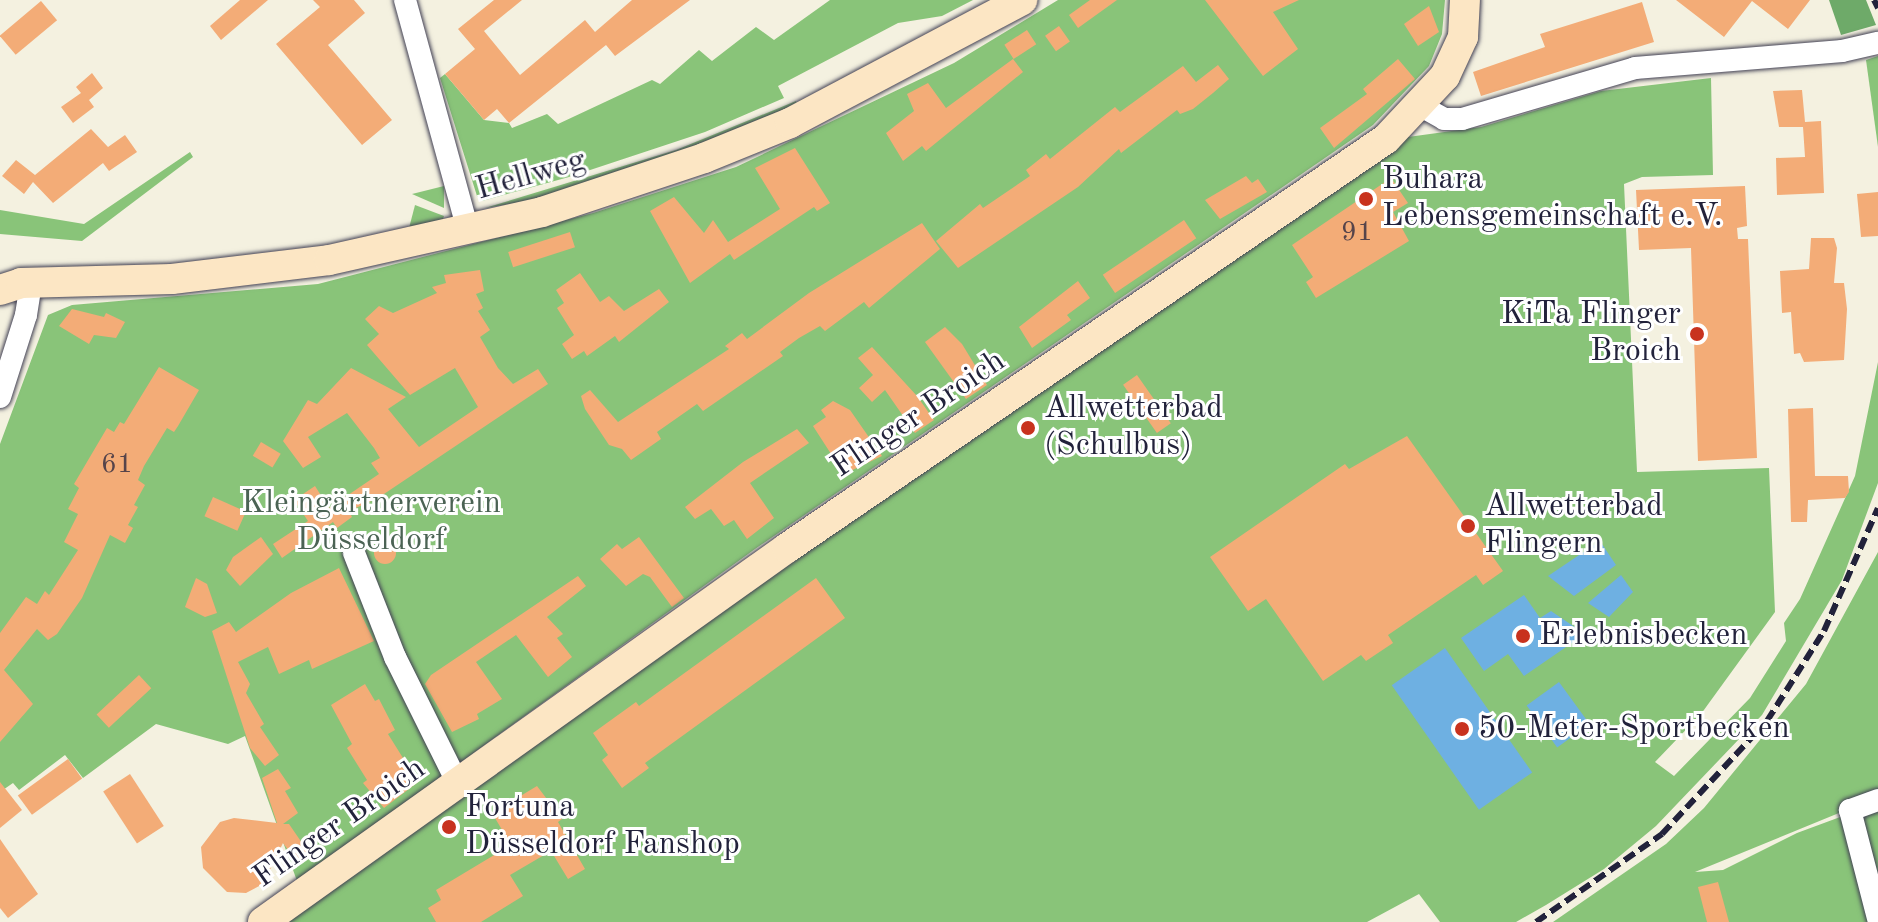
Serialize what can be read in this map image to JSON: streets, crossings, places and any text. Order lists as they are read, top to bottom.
{
  "streets": {
    "street": ["Hellweg", "Flinger Broich"]
  },
  "parks": ["Kleingärtnerverein Düsseldorf"],
  "places": [
    "Buhara Lebensgemeinschaft e.V.",
    "KiTa Flinger Broich",
    "Allwetterbad (Schulbus)",
    "Allwetterbad Flingern",
    "Erlebnisbecken",
    "50-Meter-Sportbecken",
    "Fortuna Düsseldorf Fanshop"
  ],
  "house_numbers": ["91", "61"]
}
